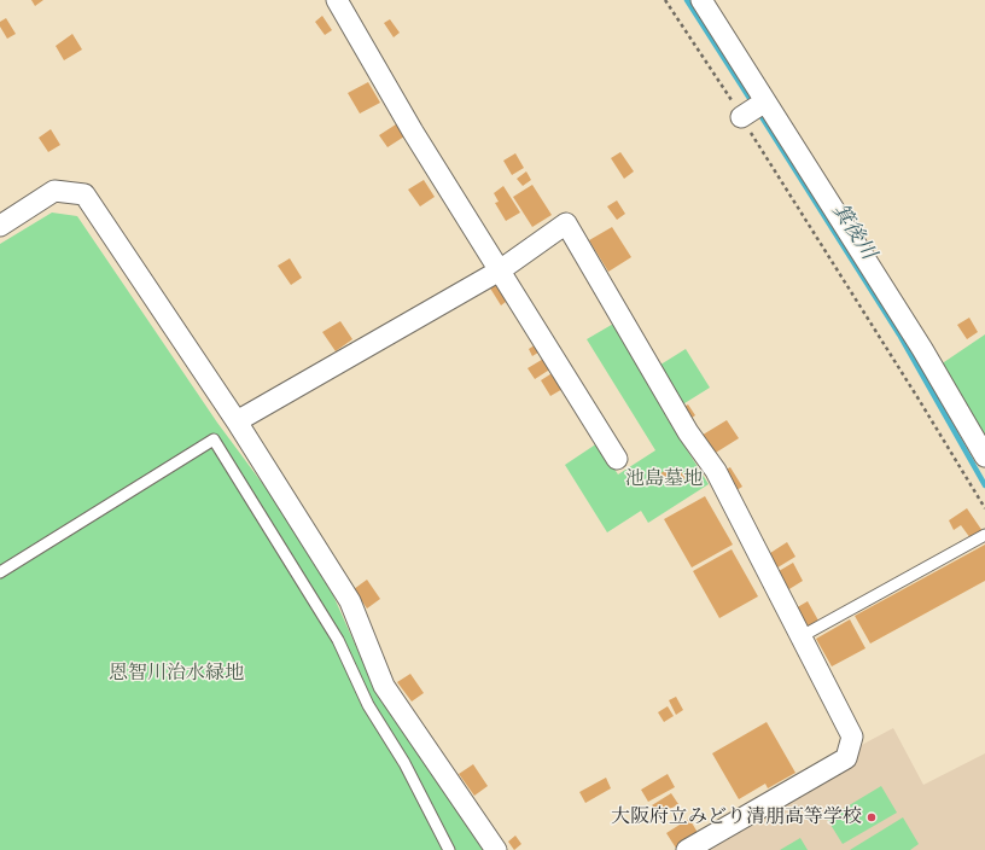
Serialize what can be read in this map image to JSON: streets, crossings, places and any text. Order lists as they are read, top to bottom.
{
  "water": ["箕後川"],
  "parks": ["池島墓地", "恩智川治水緑地"],
  "places": ["大阪府立みどり清朋高等学校"]
}
